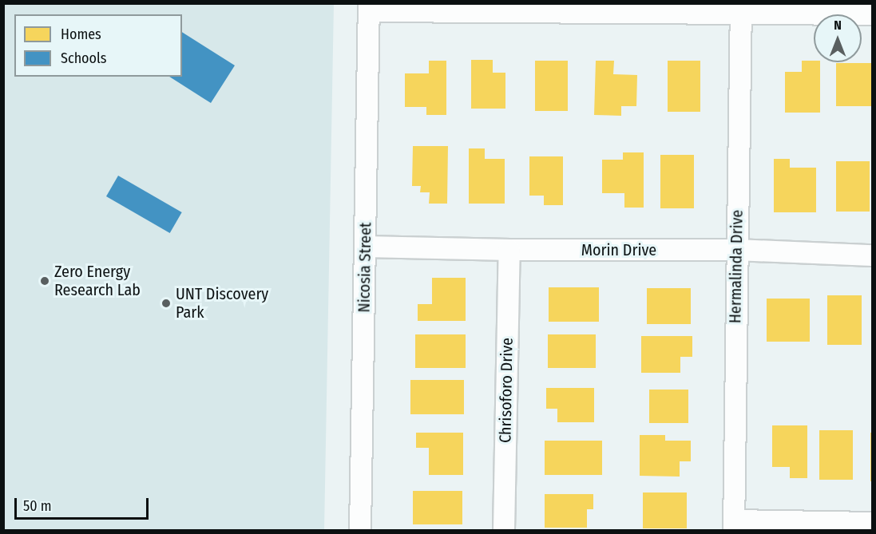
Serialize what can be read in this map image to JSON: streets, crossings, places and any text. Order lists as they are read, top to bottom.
{
  "streets": {
    "street": [
      "Morin Drive",
      "Hermalinda Drive",
      "Nicosia Street",
      "Chrisoforo Drive"
    ]
  },
  "crossings": [
    ["Morin Drive", "Hermalinda Drive"],
    ["Morin Drive", "Nicosia Street"],
    ["Morin Drive", "Chrisoforo Drive"]
  ],
  "places": ["Zero Energy Research Lab", "UNT Discovery Park"],
  "legend": ["Homes", "Schools"],
  "scale_bar": "50 m",
  "north": "top"
}
